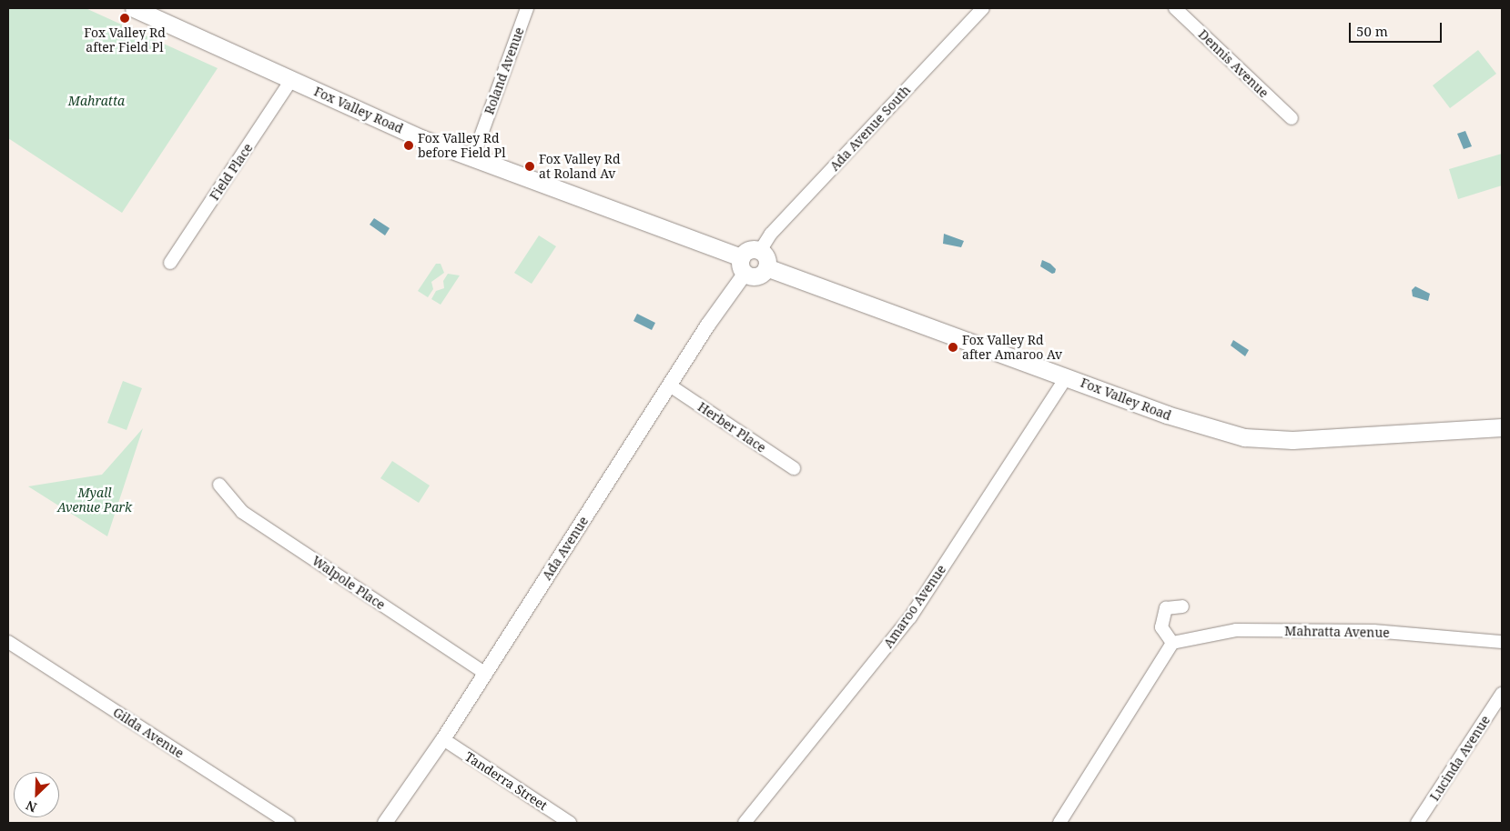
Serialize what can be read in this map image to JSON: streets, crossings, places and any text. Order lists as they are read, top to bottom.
{
  "streets": {
    "main road": ["Fox Valley Road"],
    "street": [
      "Dennis Avenue",
      "Roland Avenue",
      "Ada Avenue South",
      "Field Place",
      "Herber Place",
      "Ada Avenue",
      "Walpole Place",
      "Amaroo Avenue",
      "Mahratta Avenue",
      "Gilda Avenue",
      "Lucinda Avenue",
      "Tanderra Street"
    ]
  },
  "crossings": [
    ["Roland Avenue", "Fox Valley Road"],
    ["Fox Valley Road", "Ada Avenue South"],
    ["Fox Valley Road", "Field Place"],
    ["Fox Valley Road", "Ada Avenue"],
    ["Fox Valley Road", "Amaroo Avenue"],
    ["Ada Avenue South", "Ada Avenue"],
    ["Herber Place", "Ada Avenue"],
    ["Ada Avenue", "Walpole Place"],
    ["Ada Avenue", "Tanderra Street"]
  ],
  "parks": ["Mahratta", "Myall Avenue Park"],
  "places": [
    "Fox Valley Rd after Field Pl",
    "Fox Valley Rd before Field Pl",
    "Fox Valley Rd at Roland Av",
    "Fox Valley Rd after Amaroo Av"
  ],
  "scale_bar": "50 m",
  "north": "bottom left"
}
